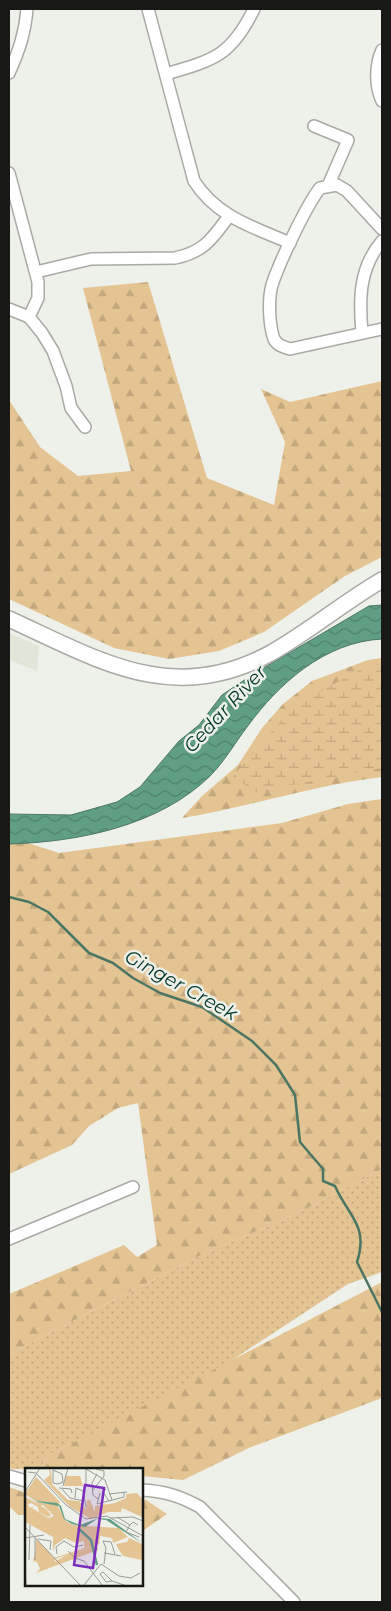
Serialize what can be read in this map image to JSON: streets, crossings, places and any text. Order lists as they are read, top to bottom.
{
  "water": ["Cedar River", "Ginger Creek"]
}
